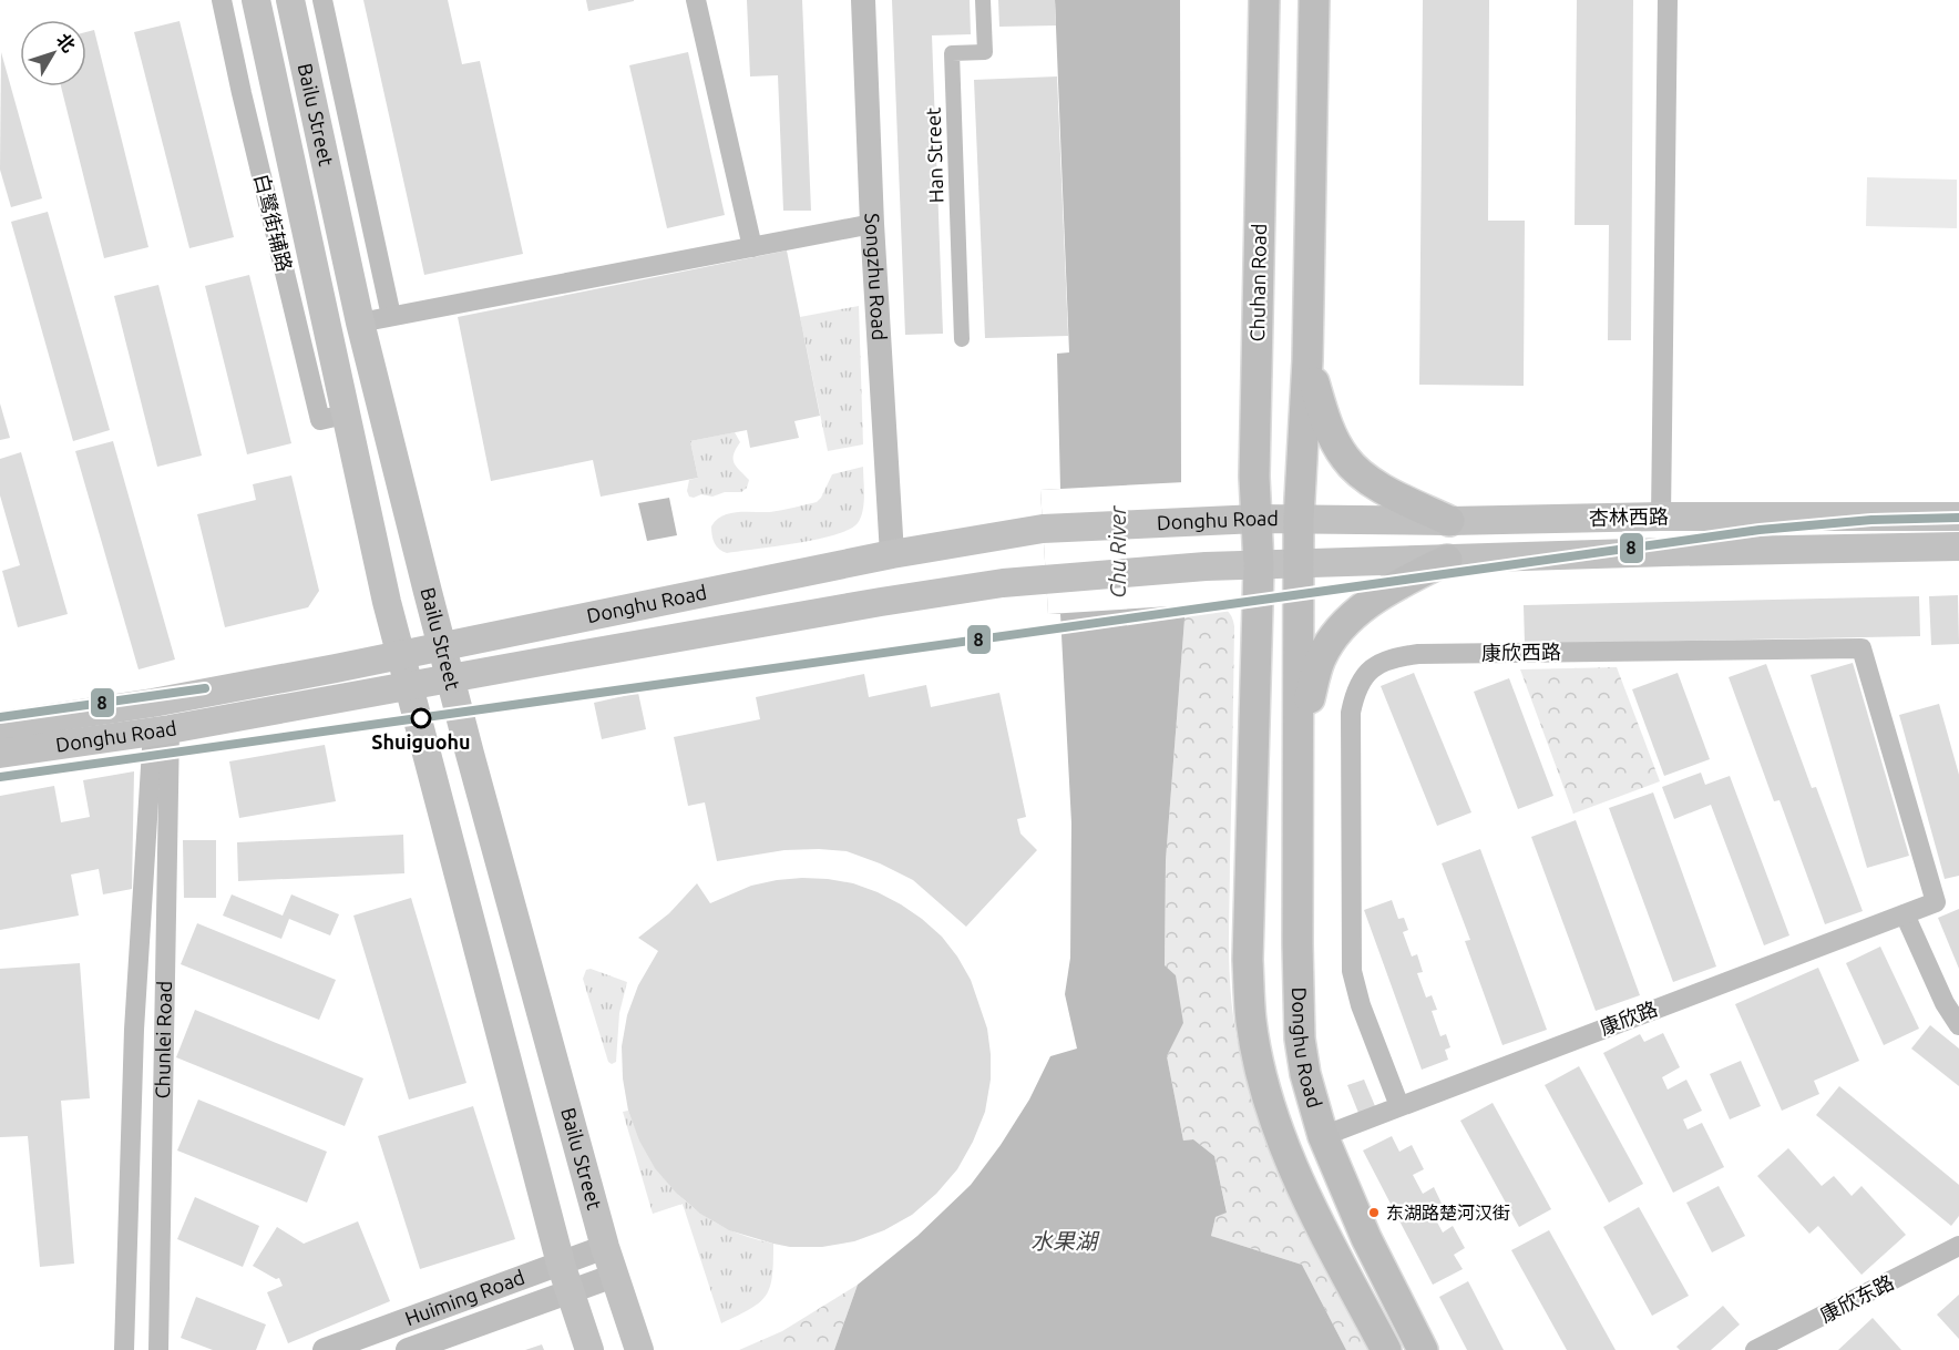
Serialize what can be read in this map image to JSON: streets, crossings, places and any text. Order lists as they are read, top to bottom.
{
  "streets": {
    "main road": [
      "Bailu Street",
      "Chuhan Road",
      "杏林西路",
      "Donghu Road"
    ],
    "street": [
      "Han Street",
      "白鹭街辅路",
      "Songzhu Road",
      "康欣西路",
      "康欣路",
      "Chunlei Road",
      "Huiming Road",
      "康欣东路"
    ]
  },
  "crossings": [
    ["Bailu Street", "白鹭街辅路"],
    ["Bailu Street", "Donghu Road"],
    ["Bailu Street", "Huiming Road"],
    ["Songzhu Road", "Donghu Road"],
    ["Chuhan Road", "Donghu Road"],
    ["杏林西路", "Donghu Road"],
    ["Donghu Road", "康欣路"],
    ["Donghu Road", "Chunlei Road"],
    ["康欣西路", "康欣路"]
  ],
  "water": ["Chu River", "水果湖"],
  "places": ["Shuiguohu", "东湖路楚河汉街"],
  "lines": ["transit line 8"],
  "north": "top right"
}
